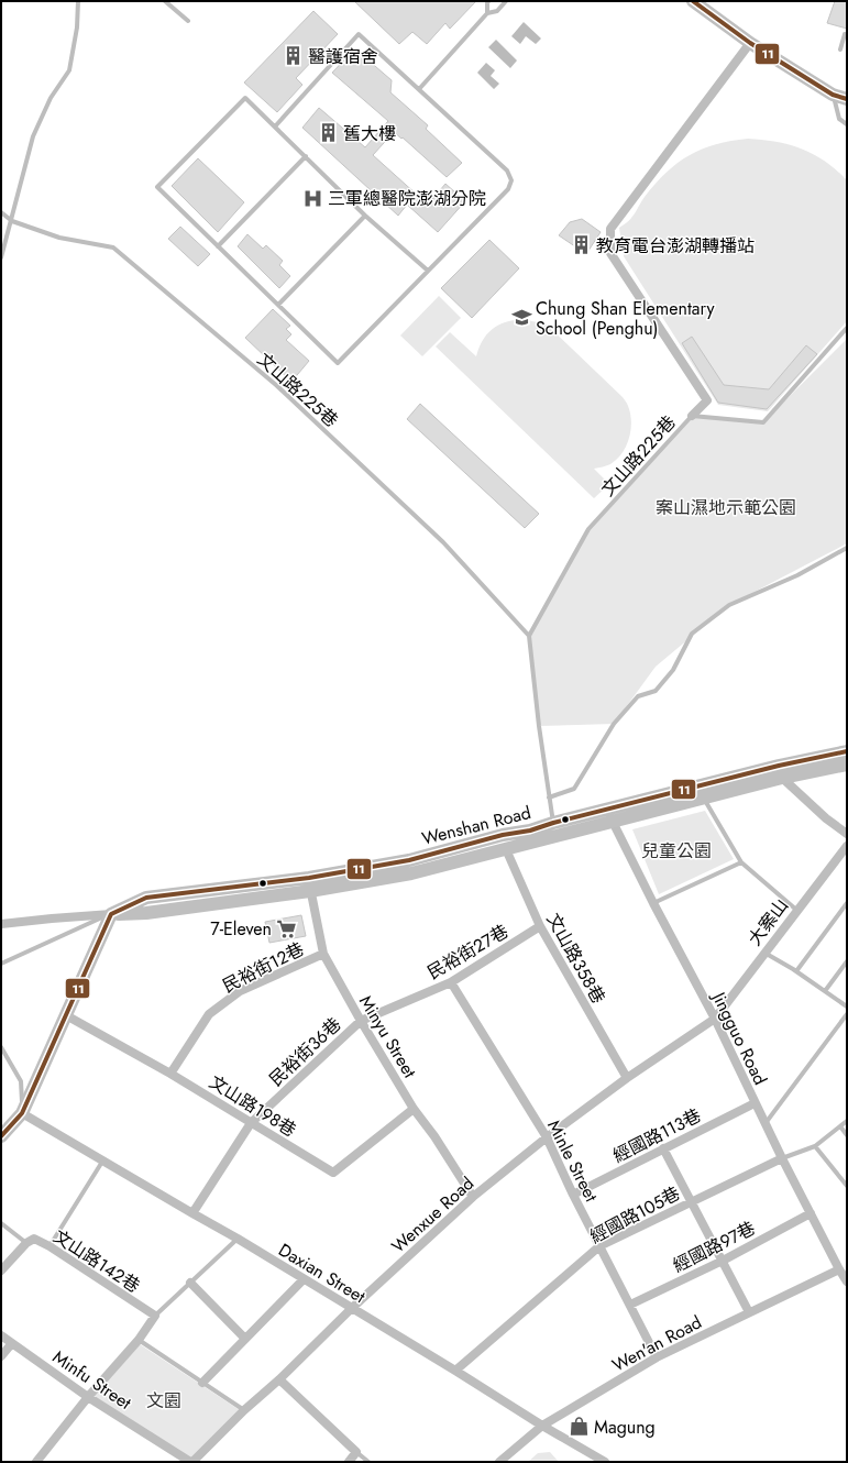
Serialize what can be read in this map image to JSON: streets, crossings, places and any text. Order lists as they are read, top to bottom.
{
  "streets": {
    "main road": ["Wenshan Road"],
    "street": [
      "大案山",
      "民裕街27巷",
      "文山路358巷",
      "民裕街12巷",
      "Minyu Street",
      "Jingguo Road",
      "民裕街36巷",
      "文山路198巷",
      "經國路113巷",
      "Minle Street",
      "Wenxue Road",
      "經國路105巷",
      "經國路97巷",
      "文山路142巷",
      "Daxian Street",
      "Wen'an Road",
      "Minfu Street"
    ],
    "lane": ["文山路225巷"]
  },
  "crossings": [
    ["Wenshan Road", "文山路358巷"],
    ["Wenshan Road", "Minyu Street"],
    ["Wenshan Road", "Jingguo Road"],
    ["大案山", "Jingguo Road"],
    ["大案山", "Wenxue Road"],
    ["民裕街27巷", "文山路358巷"],
    ["民裕街27巷", "Minyu Street"],
    ["民裕街27巷", "民裕街36巷"],
    ["民裕街27巷", "Minle Street"],
    ["文山路358巷", "Wenxue Road"],
    ["民裕街12巷", "Minyu Street"],
    ["民裕街12巷", "文山路198巷"],
    ["Minyu Street", "民裕街36巷"],
    ["Minyu Street", "文山路198巷"],
    ["Minyu Street", "Wenxue Road"],
    ["Jingguo Road", "經國路113巷"],
    ["Jingguo Road", "Wenxue Road"],
    ["Jingguo Road", "經國路105巷"],
    ["Jingguo Road", "經國路97巷"],
    ["Jingguo Road", "Wen'an Road"],
    ["民裕街36巷", "文山路198巷"],
    ["民裕街36巷", "Daxian Street"],
    ["經國路113巷", "Minle Street"],
    ["Minle Street", "Wenxue Road"],
    ["Minle Street", "經國路105巷"],
    ["Minle Street", "經國路97巷"],
    ["Minle Street", "Wen'an Road"],
    ["Wenxue Road", "Daxian Street"],
    ["Wenxue Road", "Minfu Street"],
    ["經國路105巷", "Daxian Street"],
    ["Daxian Street", "Wen'an Road"]
  ],
  "parks": ["案山濕地示範公園", "兒童公園", "文園"],
  "places": {
    "building": ["醫護宿舍", "舊大樓", "教育電台澎湖轉播站"],
    "hospital": ["三軍總醫院澎湖分院"],
    "school or university": ["Chung Shan Elementary School (Penghu)"],
    "supermarket": ["7-Eleven"],
    "shop": ["Magung"]
  },
  "lines": ["transit line 11"]
}
